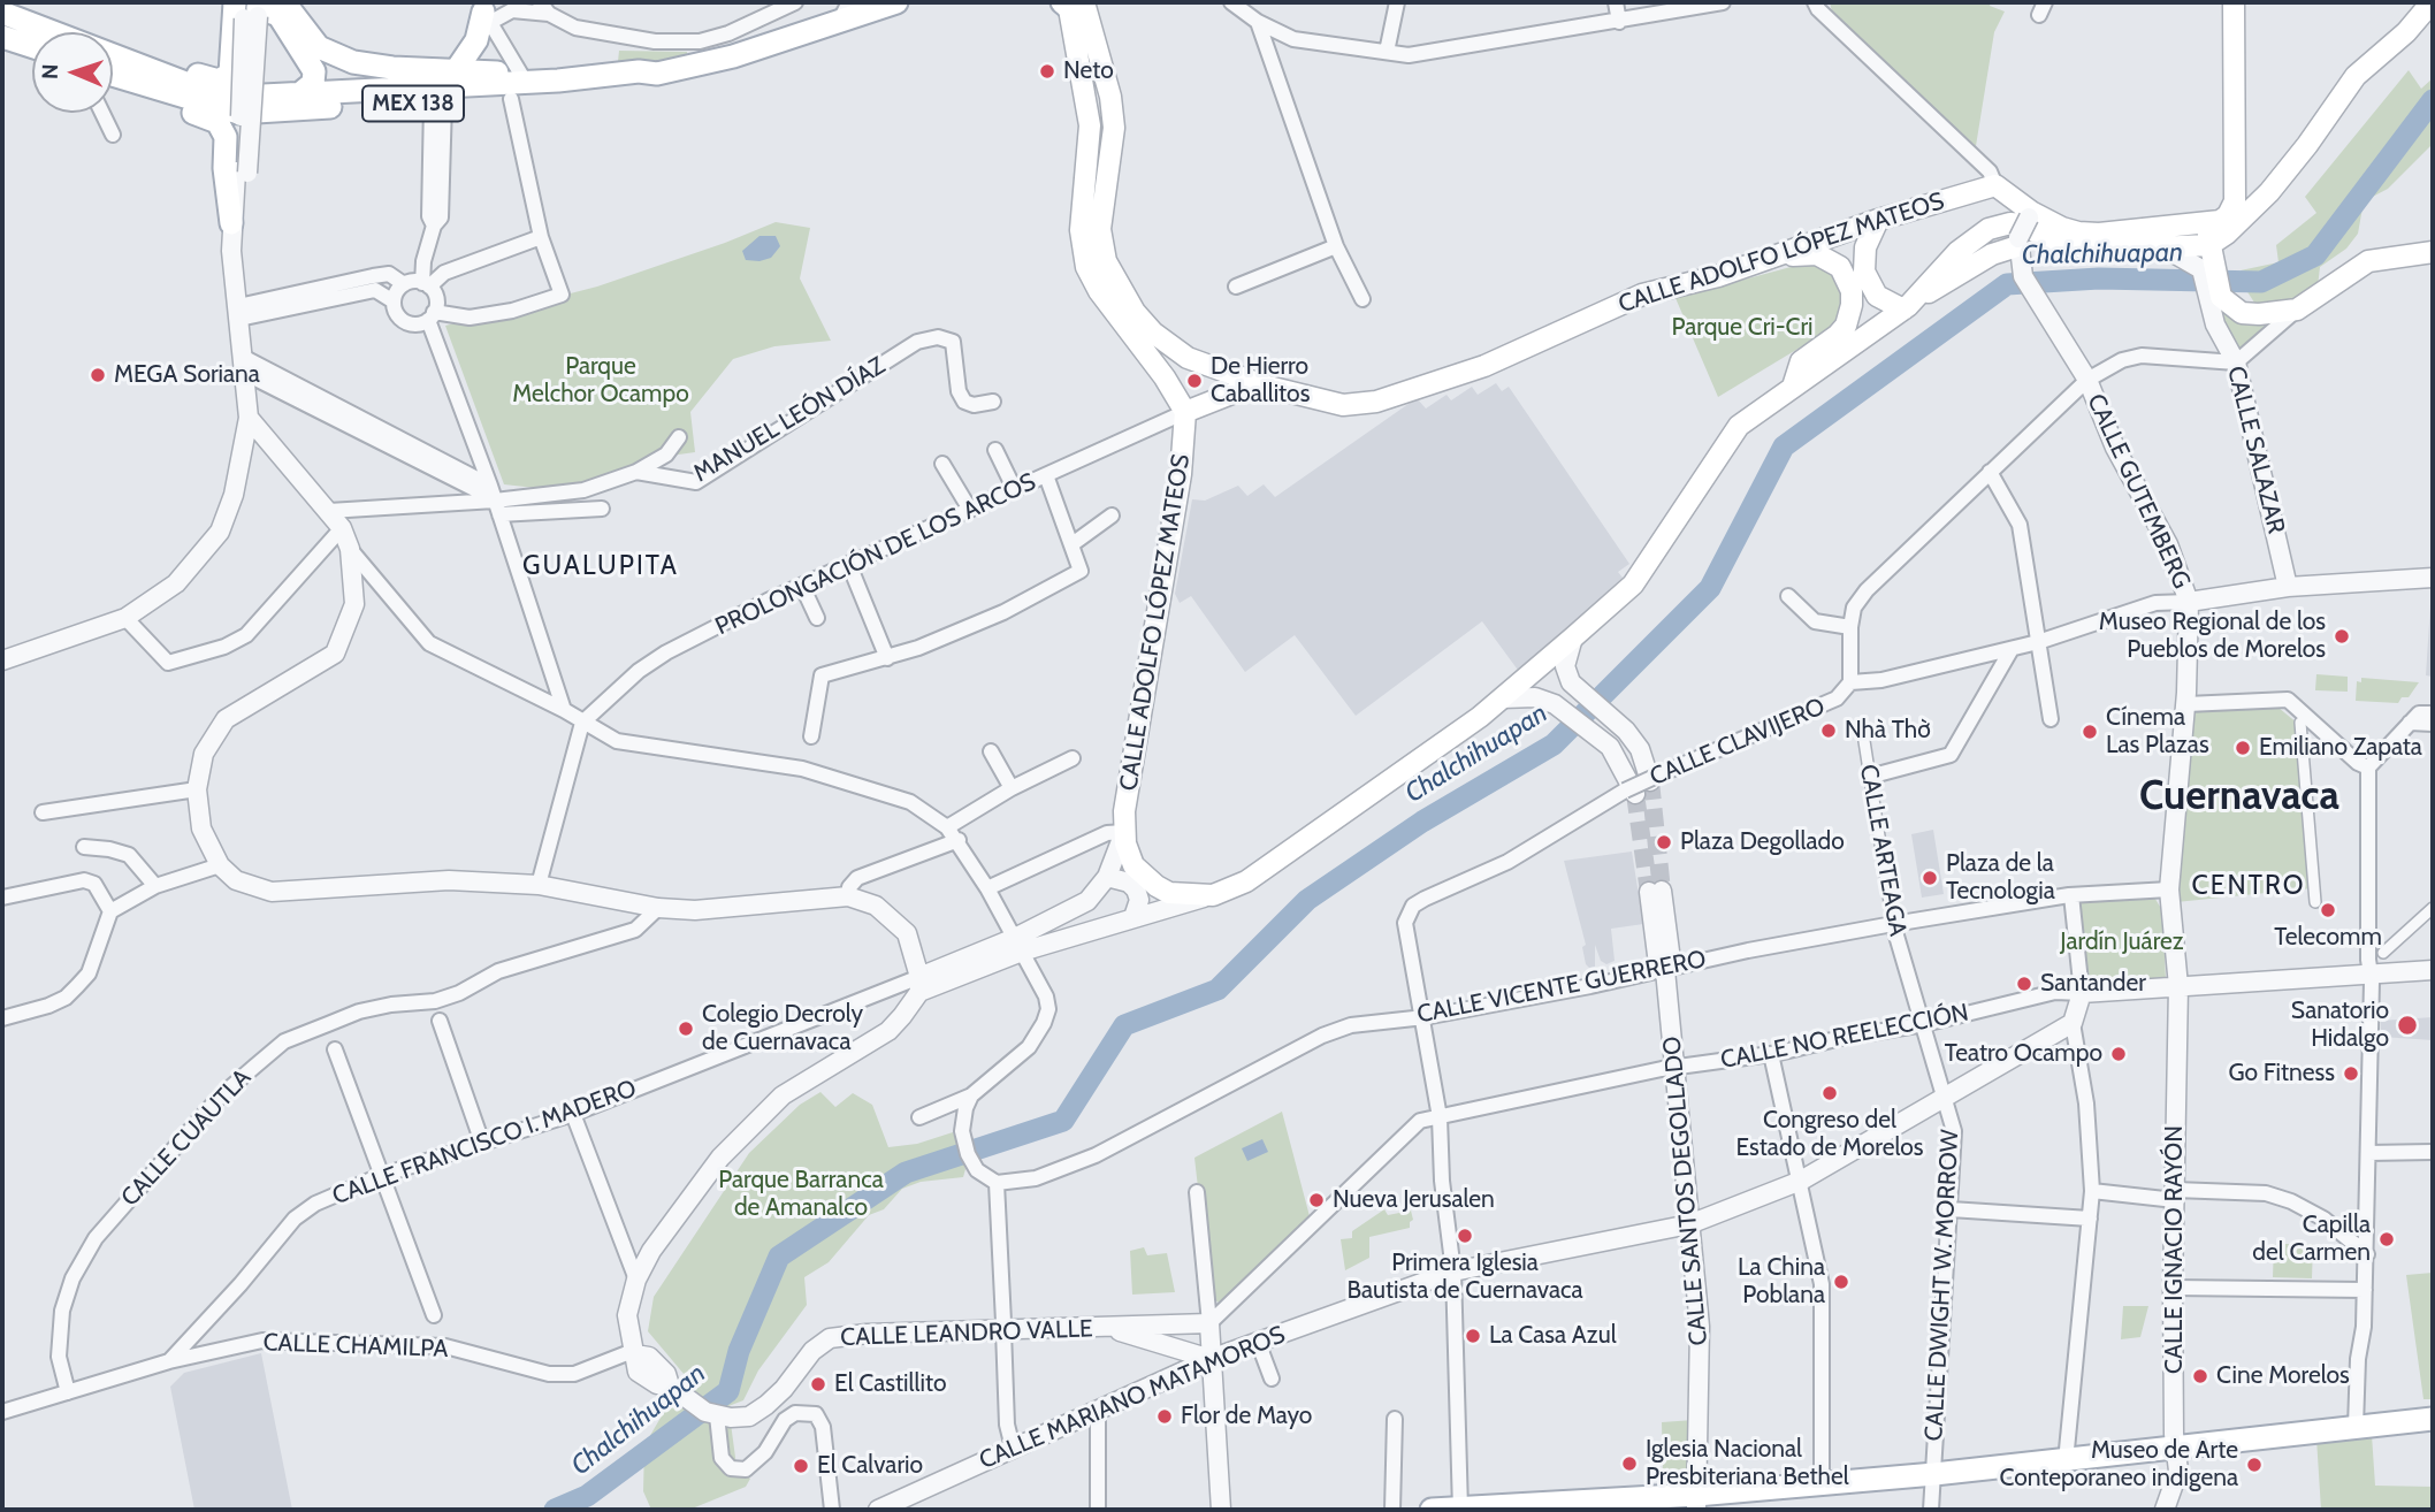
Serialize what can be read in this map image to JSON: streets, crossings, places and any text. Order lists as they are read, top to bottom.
{
  "streets": {
    "main road": ["MEX 138", "CALLE ADOLFO LÓPEZ MATEOS"],
    "street": [
      "MANUEL LEÓN DÍAZ",
      "CALLE SALAZAR",
      "CALLE GUTEMBERG",
      "PROLONGACIÓN DE LOS ARCOS",
      "CALLE CLAVIJERO",
      "CALLE ARTEAGA",
      "CALLE VICENTE GUERRERO",
      "CALLE NO REELECCIÓN",
      "CALLE CUAUTLA",
      "CALLE FRANCISCO I. MADERO",
      "CALLE SANTOS DEGOLLADO",
      "CALLE IGNACIO RAYÓN",
      "CALLE DWIGHT W. MORROW",
      "CALLE LEANDRO VALLE",
      "CALLE CHAMILPA",
      "CALLE MARIANO MATAMOROS"
    ]
  },
  "crossings": [
    ["CALLE ADOLFO LÓPEZ MATEOS", "PROLONGACIÓN DE LOS ARCOS"],
    ["CALLE ADOLFO LÓPEZ MATEOS", "CALLE FRANCISCO I. MADERO"],
    ["CALLE GUTEMBERG", "CALLE CLAVIJERO"],
    ["CALLE GUTEMBERG", "CALLE VICENTE GUERRERO"],
    ["CALLE GUTEMBERG", "CALLE IGNACIO RAYÓN"],
    ["CALLE CLAVIJERO", "CALLE VICENTE GUERRERO"],
    ["CALLE CLAVIJERO", "CALLE NO REELECCIÓN"],
    ["CALLE CLAVIJERO", "CALLE MARIANO MATAMOROS"],
    ["CALLE ARTEAGA", "CALLE VICENTE GUERRERO"],
    ["CALLE ARTEAGA", "CALLE NO REELECCIÓN"],
    ["CALLE ARTEAGA", "CALLE DWIGHT W. MORROW"],
    ["CALLE ARTEAGA", "CALLE MARIANO MATAMOROS"],
    ["CALLE VICENTE GUERRERO", "CALLE SANTOS DEGOLLADO"],
    ["CALLE NO REELECCIÓN", "CALLE SANTOS DEGOLLADO"],
    ["CALLE NO REELECCIÓN", "CALLE LEANDRO VALLE"],
    ["CALLE FRANCISCO I. MADERO", "CALLE CHAMILPA"],
    ["CALLE SANTOS DEGOLLADO", "CALLE MARIANO MATAMOROS"],
    ["CALLE DWIGHT W. MORROW", "CALLE MARIANO MATAMOROS"]
  ],
  "districts": ["GUALUPITA", "Cuernavaca", "CENTRO"],
  "water": ["Chalchihuapan"],
  "parks": [
    "Parque Cri-Cri",
    "Parque Melchor Ocampo",
    "Jardín Juárez",
    "Parque Barranca de Amanalco"
  ],
  "places": [
    "Neto",
    "MEGA Soriana",
    "De Hierro Caballitos",
    "Museo Regional de los Pueblos de Morelos",
    "Nhà Thờ",
    "Cínema Las Plazas",
    "Emiliano Zapata",
    "Plaza Degollado",
    "Plaza de la Tecnologia",
    "Telecomm",
    "Santander",
    "Sanatorio Hidalgo",
    "Colegio Decroly de Cuernavaca",
    "Teatro Ocampo",
    "Go Fitness",
    "Congreso del Estado de Morelos",
    "Nueva Jerusalen",
    "Primera Iglesia Bautista de Cuernavaca",
    "Capilla del Carmen",
    "La China Poblana",
    "La Casa Azul",
    "Cine Morelos",
    "El Castillito",
    "Flor de Mayo",
    "Iglesia Nacional Presbiteriana Bethel",
    "Museo de Arte Conteporaneo indigena",
    "El Calvario"
  ],
  "north": "left"
}
